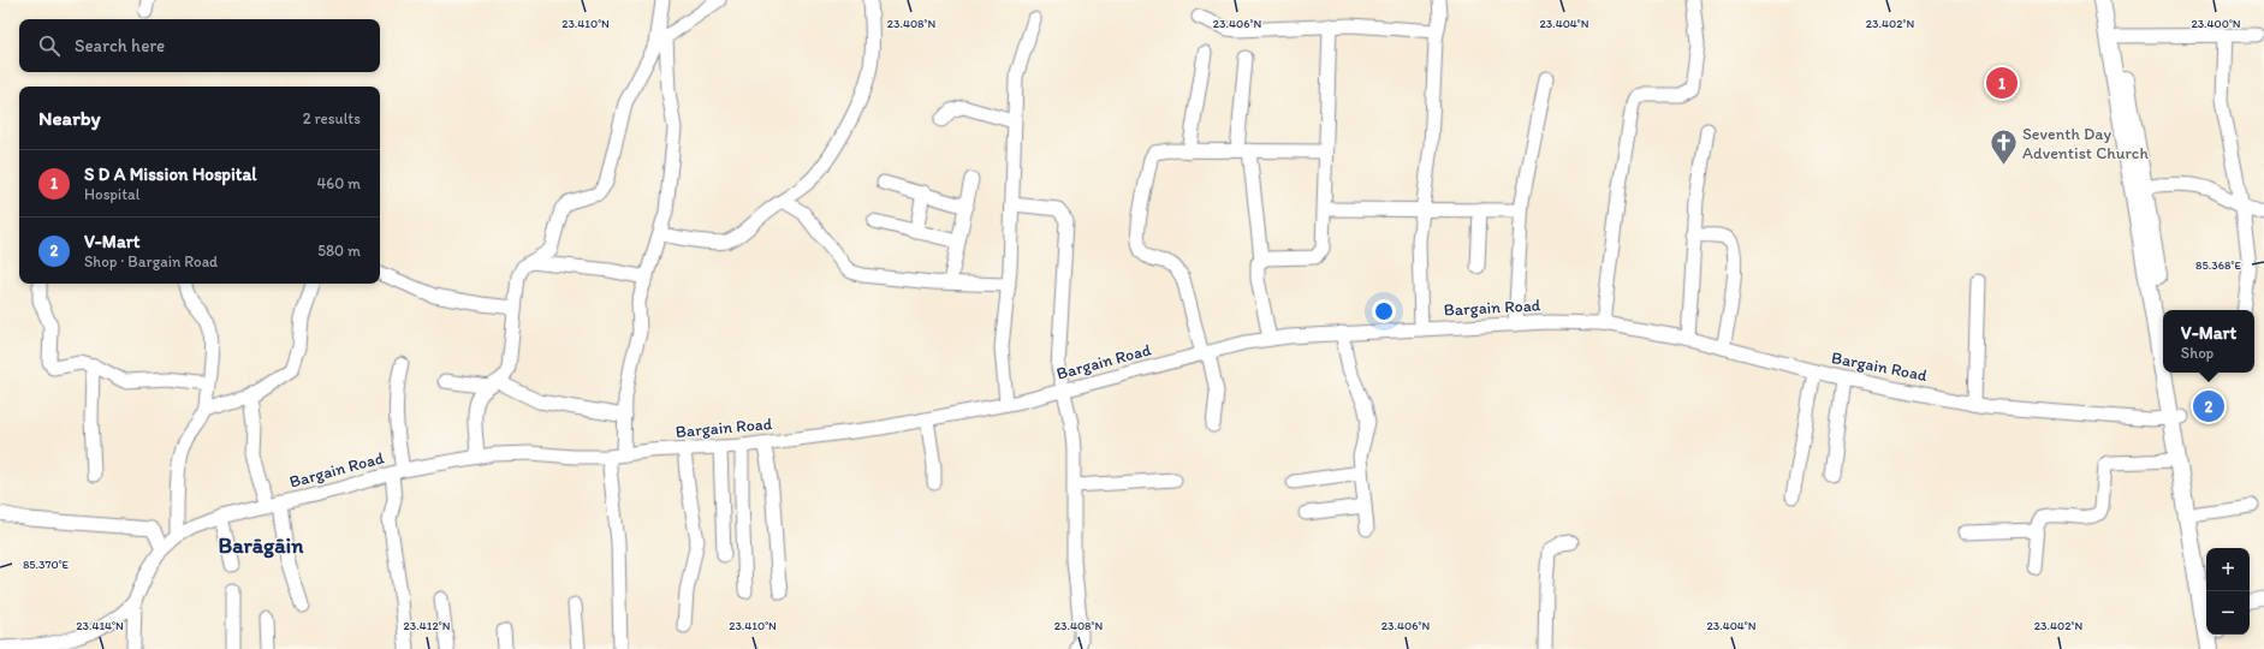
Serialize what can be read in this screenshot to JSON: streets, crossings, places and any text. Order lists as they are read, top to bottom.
{
  "streets": {
    "street": ["Bargain Road"]
  },
  "districts": ["Barāgāin"],
  "places": {
    "church": ["Seventh Day Adventist Church"]
  },
  "page": {
    "search": "Search here",
    "pins": ["1", "2"],
    "heading": ["Nearby", "2 results"],
    "list": [
      {
        "mark": "1",
        "name": "S D A Mission Hospital",
        "note": "Hospital",
        "value": "460 m"
      },
      {
        "mark": "2",
        "name": "V-Mart",
        "note": "Shop · Bargain Road",
        "value": "580 m"
      }
    ],
    "popup": ["V-Mart", "Shop"],
    "map_buttons": ["+", "−"]
  },
  "coordinates": [
    "23.410°N",
    "23.408°N",
    "23.406°N",
    "23.404°N",
    "23.402°N",
    "23.400°N",
    "85.368°E",
    "85.370°E",
    "23.414°N",
    "23.412°N"
  ]
}
